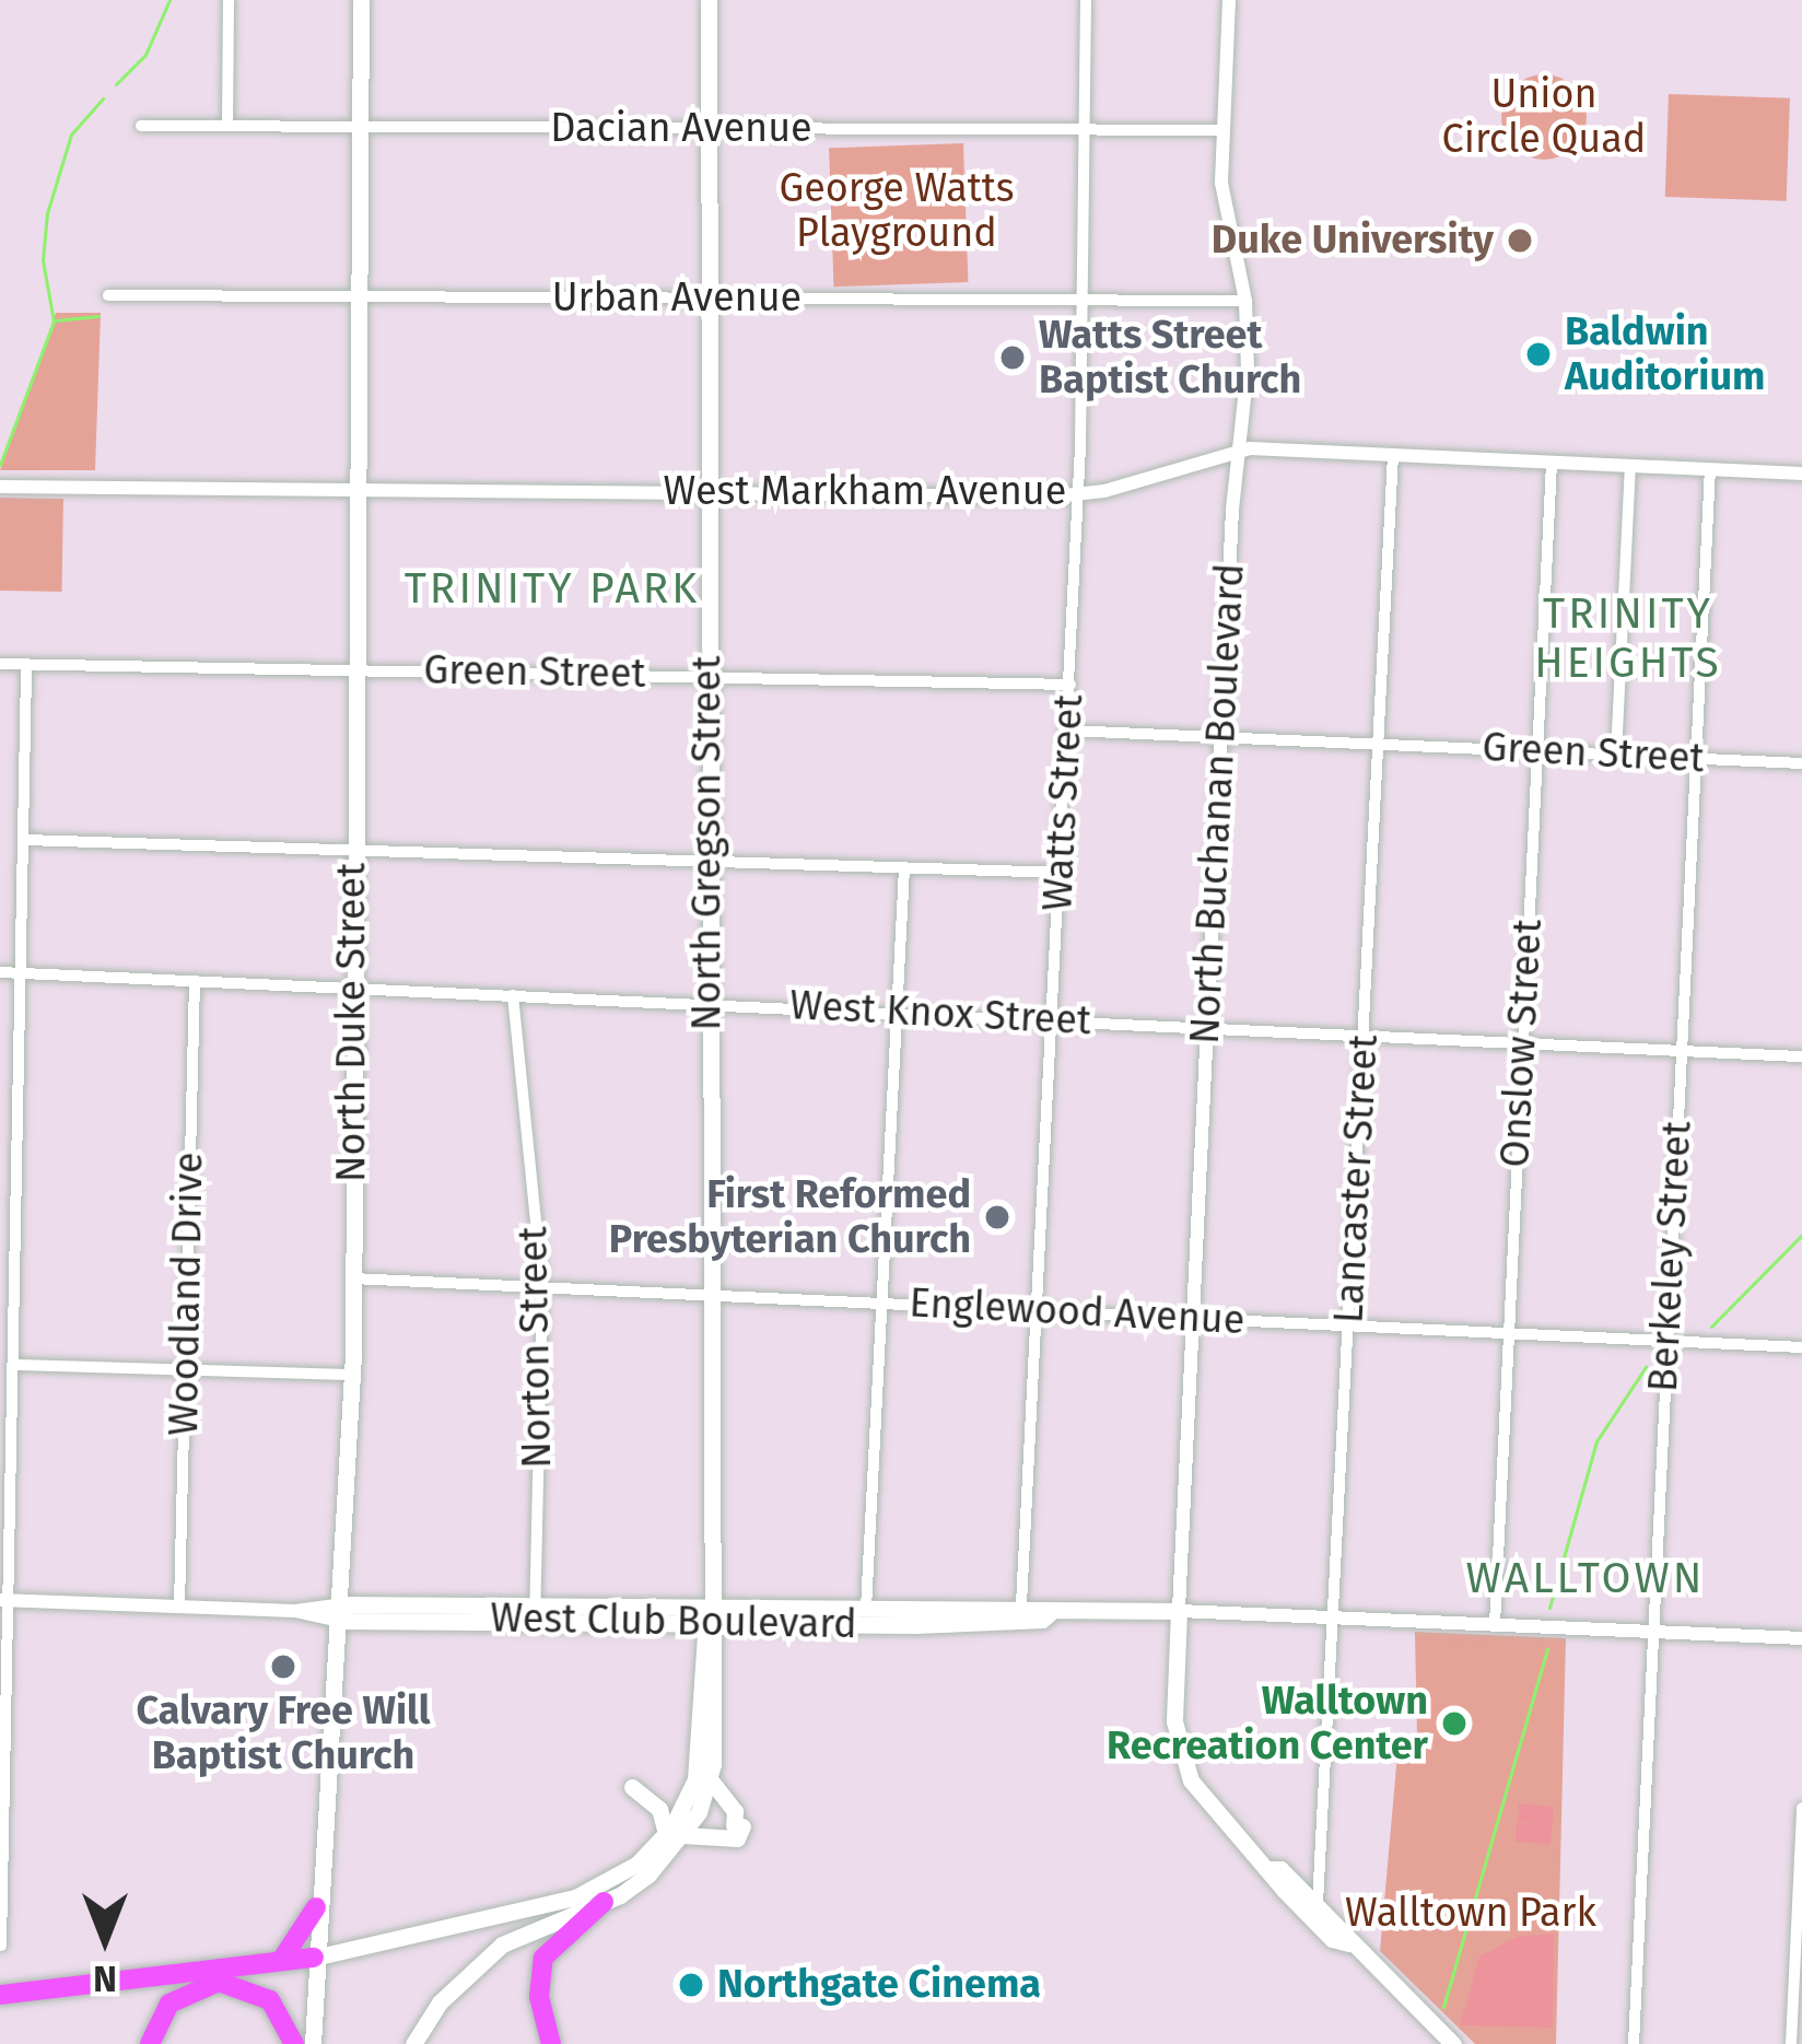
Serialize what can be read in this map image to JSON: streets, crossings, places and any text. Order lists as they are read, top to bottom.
{
  "streets": {
    "main road": ["North Gregson Street", "North Duke Street", "West Club Boulevard"],
    "street": [
      "Dacian Avenue",
      "Urban Avenue",
      "West Markham Avenue",
      "Green Street",
      "Watts Street",
      "North Buchanan Boulevard",
      "West Knox Street",
      "Onslow Street",
      "Lancaster Street",
      "Berkeley Street",
      "Woodland Drive",
      "Englewood Avenue",
      "Norton Street"
    ]
  },
  "crossings": [
    ["Dacian Avenue", "Watts Street"],
    ["Dacian Avenue", "North Buchanan Boulevard"],
    ["Dacian Avenue", "North Gregson Street"],
    ["Dacian Avenue", "North Duke Street"],
    ["Urban Avenue", "Watts Street"],
    ["Urban Avenue", "North Buchanan Boulevard"],
    ["Urban Avenue", "North Gregson Street"],
    ["Urban Avenue", "North Duke Street"],
    ["West Markham Avenue", "Watts Street"],
    ["West Markham Avenue", "North Buchanan Boulevard"],
    ["West Markham Avenue", "North Gregson Street"],
    ["West Markham Avenue", "North Duke Street"],
    ["West Markham Avenue", "Onslow Street"],
    ["West Markham Avenue", "Lancaster Street"],
    ["West Markham Avenue", "Berkeley Street"],
    ["Green Street", "Watts Street"],
    ["Green Street", "North Buchanan Boulevard"],
    ["Green Street", "North Gregson Street"],
    ["Green Street", "North Duke Street"],
    ["Green Street", "Onslow Street"],
    ["Green Street", "Lancaster Street"],
    ["Green Street", "Berkeley Street"],
    ["Watts Street", "West Knox Street"],
    ["Watts Street", "Englewood Avenue"],
    ["Watts Street", "West Club Boulevard"],
    ["North Buchanan Boulevard", "West Knox Street"],
    ["North Buchanan Boulevard", "Englewood Avenue"],
    ["North Buchanan Boulevard", "West Club Boulevard"],
    ["North Gregson Street", "West Knox Street"],
    ["North Gregson Street", "North Duke Street"],
    ["North Gregson Street", "Englewood Avenue"],
    ["North Gregson Street", "West Club Boulevard"],
    ["West Knox Street", "North Duke Street"],
    ["West Knox Street", "Onslow Street"],
    ["West Knox Street", "Lancaster Street"],
    ["West Knox Street", "Berkeley Street"],
    ["West Knox Street", "Woodland Drive"],
    ["West Knox Street", "Norton Street"],
    ["North Duke Street", "Englewood Avenue"],
    ["North Duke Street", "West Club Boulevard"],
    ["Onslow Street", "Englewood Avenue"],
    ["Onslow Street", "West Club Boulevard"],
    ["Lancaster Street", "Englewood Avenue"],
    ["Lancaster Street", "West Club Boulevard"],
    ["Berkeley Street", "Englewood Avenue"],
    ["Berkeley Street", "West Club Boulevard"],
    ["Woodland Drive", "West Club Boulevard"],
    ["Englewood Avenue", "Norton Street"],
    ["Norton Street", "West Club Boulevard"]
  ],
  "districts": ["TRINITY PARK", "TRINITY HEIGHTS", "WALLTOWN"],
  "parks": ["Union Circle Quad", "George Watts Playground", "Walltown Park"],
  "places": [
    "Duke University",
    "Baldwin Auditorium",
    "Watts Street Baptist Church",
    "First Reformed Presbyterian Church",
    "Calvary Free Will Baptist Church",
    "Walltown Recreation Center",
    "Northgate Cinema"
  ],
  "north": "bottom"
}
